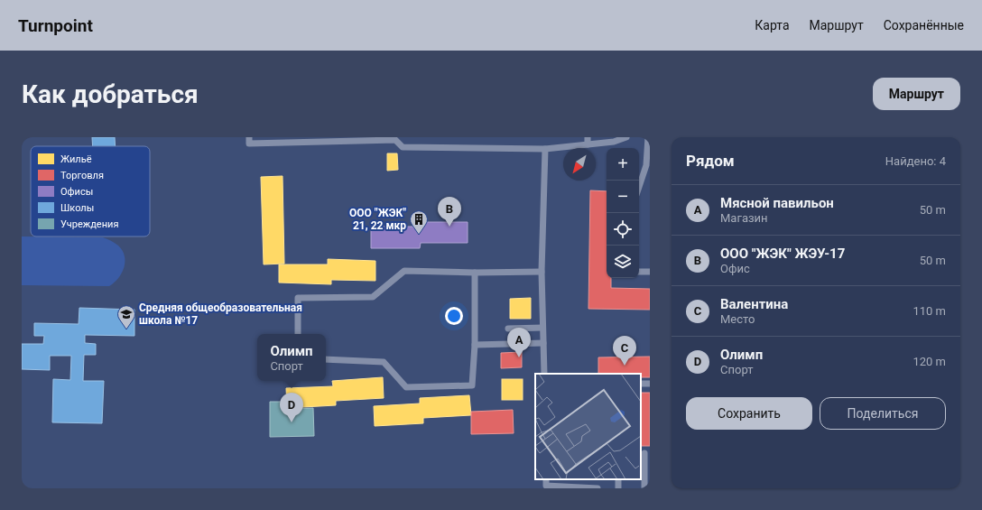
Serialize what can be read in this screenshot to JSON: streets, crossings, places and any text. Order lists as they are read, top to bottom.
{
  "places": {
    "building": ["ООО \"ЖЭК\" 21, 22 мкр"],
    "school or university": ["Средняя общеобразовательная школа №17"]
  },
  "legend": [
    "Жильё",
    "Торговля",
    "Офисы",
    "Школы",
    "Учреждения"
  ],
  "north": "bottom left",
  "page": {
    "header": "Turnpoint",
    "nav": ["Карта", "Маршрут", "Сохранённые"],
    "buttons": [
      "Маршрут",
      ["Сохранить", "Поделиться"]
    ],
    "title": "Как добраться",
    "heading": ["Рядом", "Найдено: 4"],
    "map_buttons": ["+", "−"],
    "list": [
      {
        "mark": "A",
        "name": "Мясной павильон",
        "note": "Магазин",
        "value": "50 m"
      },
      {
        "mark": "B",
        "name": "ООО \"ЖЭК\" ЖЭУ-17",
        "note": "Офис",
        "value": "50 m"
      },
      {
        "mark": "C",
        "name": "Валентина",
        "note": "Место",
        "value": "110 m"
      },
      {
        "mark": "D",
        "name": "Олимп",
        "note": "Спорт",
        "value": "120 m"
      }
    ],
    "pins": [
      "B",
      "A",
      "C",
      "D"
    ],
    "popup": ["Олимп", "Спорт"]
  }
}
